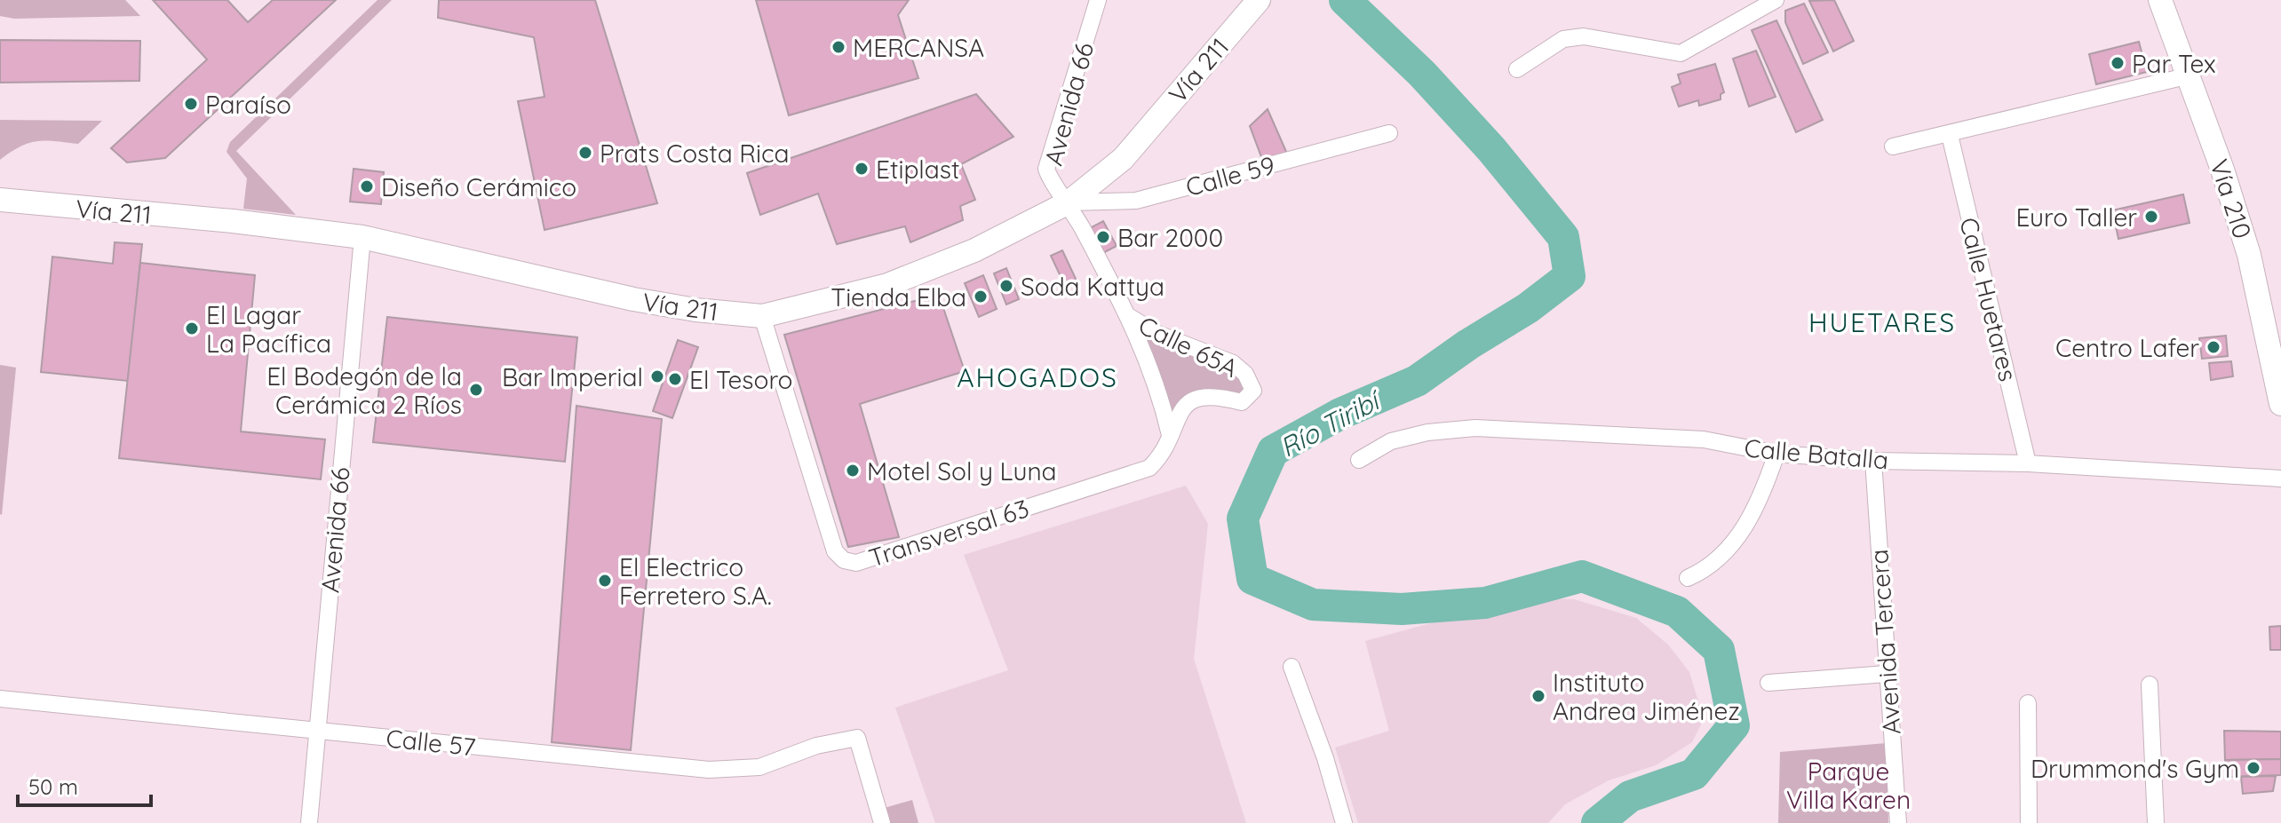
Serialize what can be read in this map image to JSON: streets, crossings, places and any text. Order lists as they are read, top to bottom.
{
  "streets": {
    "main road": ["Vía 211", "Vía 210"],
    "street": [
      "Avenida 66",
      "Calle 59",
      "Calle Huetares",
      "Calle 65A",
      "Calle Batalla",
      "Transversal 63",
      "Avenida Tercera",
      "Calle 57"
    ]
  },
  "crossings": [
    ["Vía 211", "Avenida 66"],
    ["Vía 211", "Calle 59"],
    ["Vía 211", "Transversal 63"],
    ["Avenida 66", "Calle 59"],
    ["Avenida 66", "Calle 65A"],
    ["Avenida 66", "Transversal 63"],
    ["Avenida 66", "Calle 57"],
    ["Calle Huetares", "Calle Batalla"],
    ["Calle 65A", "Transversal 63"],
    ["Calle Batalla", "Avenida Tercera"]
  ],
  "districts": ["HUETARES", "AHOGADOS"],
  "water": ["Río Tiribí"],
  "parks": ["Parque Villa Karen"],
  "places": [
    "MERCANSA",
    "Par Tex",
    "Paraíso",
    "Prats Costa Rica",
    "Etiplast",
    "Diseño Cerámico",
    "Euro Taller",
    "Bar 2000",
    "Soda Kattya",
    "Tienda Elba",
    "El Lagar La Pacífica",
    "Centro Lafer",
    "Bar Imperial",
    "El Tesoro",
    "El Bodegón de la Cerámica 2 Ríos",
    "Motel Sol y Luna",
    "El Electrico Ferretero S.A.",
    "Instituto Andrea Jiménez",
    "Drummond's Gym"
  ],
  "scale_bar": "50 m"
}
